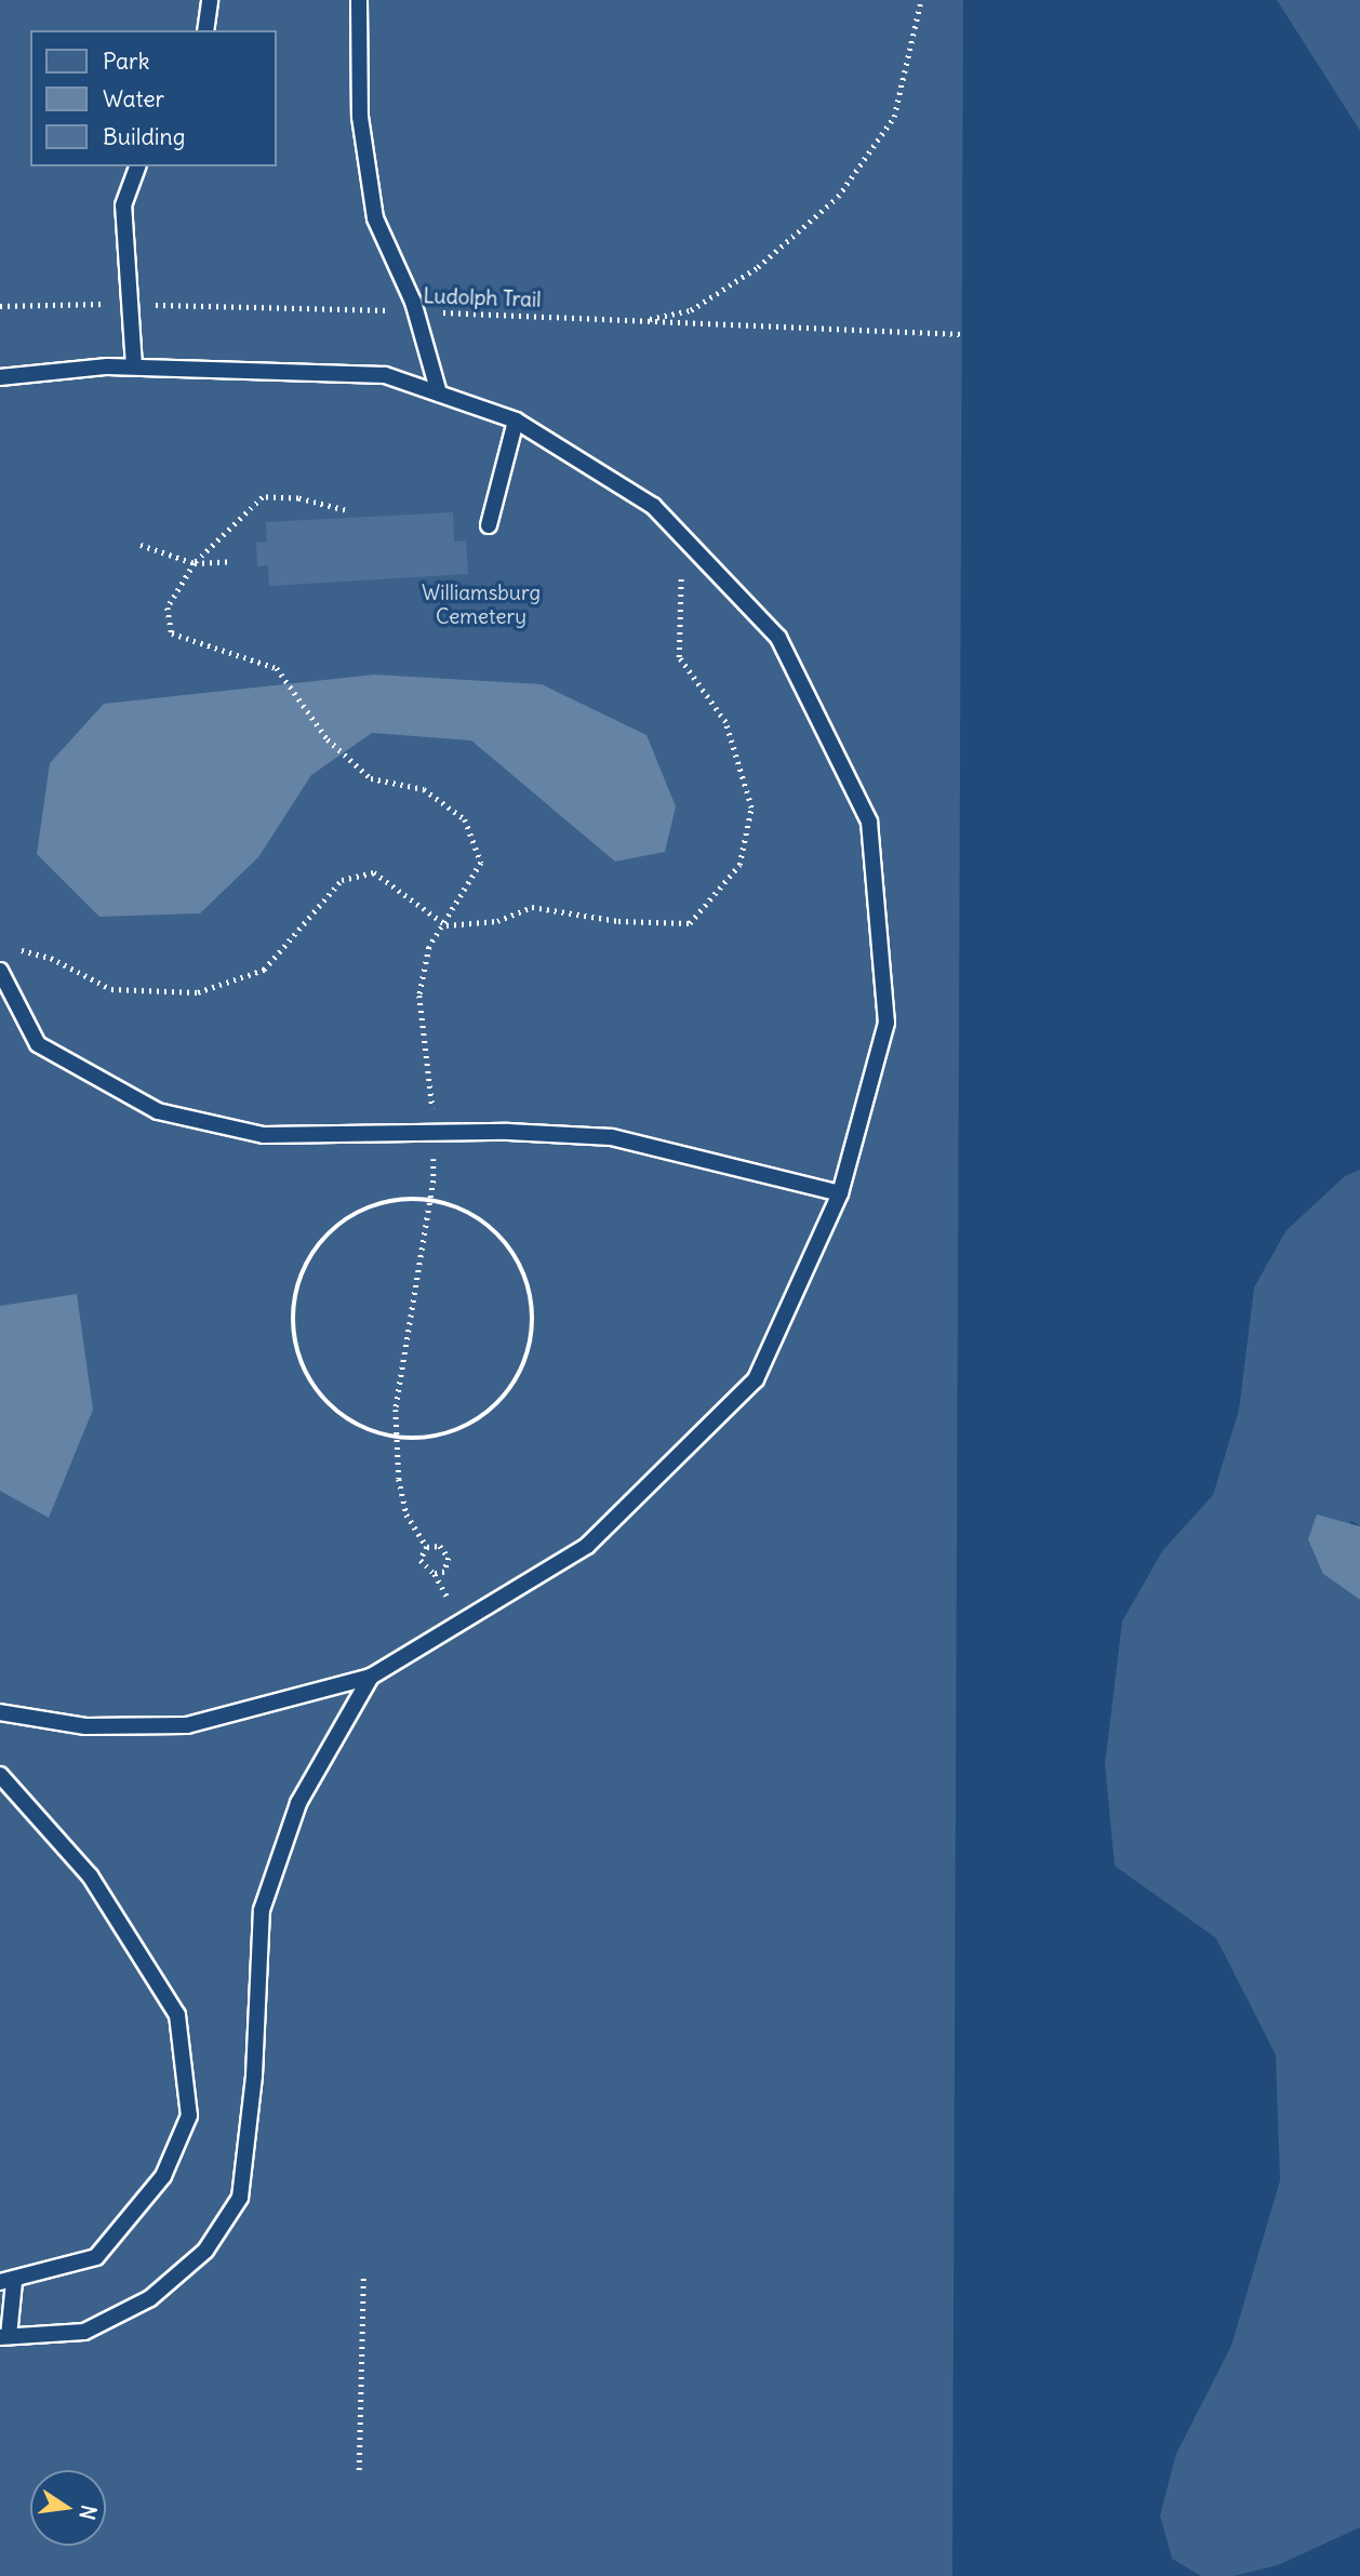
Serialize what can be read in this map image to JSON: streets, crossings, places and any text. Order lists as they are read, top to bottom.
{
  "streets": {
    "path": ["Ludolph Trail"]
  },
  "parks": ["Williamsburg Cemetery"],
  "legend": ["Park", "Water", "Building"],
  "north": "right"
}
